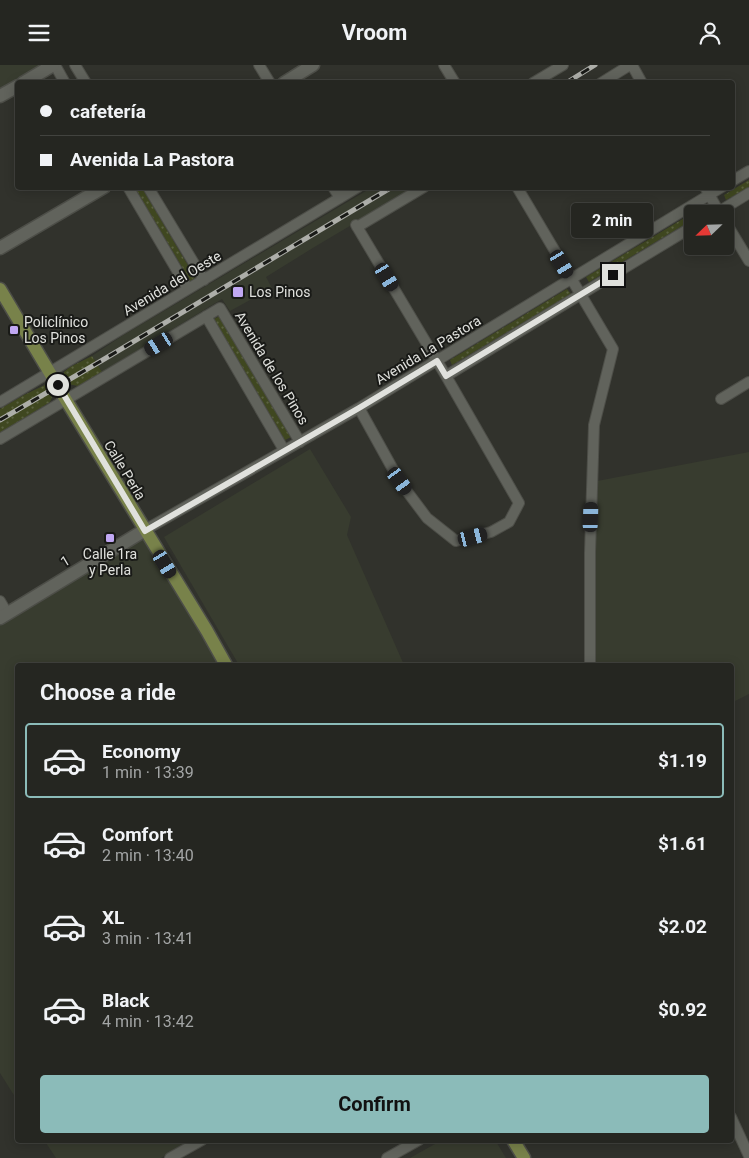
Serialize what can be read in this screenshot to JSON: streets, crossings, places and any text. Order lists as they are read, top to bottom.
{
  "streets": {
    "main road": ["Calle Perla"],
    "street": [
      "Avenida del Oeste",
      "Avenida La Pastora",
      "Avenida de los Pinos",
      "1"
    ]
  },
  "crossings": [
    ["Avenida del Oeste", "Calle Perla"],
    ["Avenida La Pastora", "Avenida de los Pinos"],
    ["Avenida La Pastora", "Calle Perla"],
    ["Avenida La Pastora", "1"],
    ["Calle Perla", "1"]
  ],
  "places": {
    "transit": ["Los Pinos", "Policlínico Los Pinos", "Calle 1ra y Perla"]
  },
  "north": "bottom left",
  "page": {
    "header": "Vroom",
    "banner": ["cafetería", "Avenida La Pastora"],
    "bubble": "2 min",
    "heading": "Choose a ride",
    "list": [
      {
        "name": "Economy",
        "note": "1 min · 13:39",
        "value": "$1.19"
      },
      {
        "name": "Comfort",
        "note": "2 min · 13:40",
        "value": "$1.61"
      },
      {
        "name": "XL",
        "note": "3 min · 13:41",
        "value": "$2.02"
      },
      {
        "name": "Black",
        "note": "4 min · 13:42",
        "value": "$0.92"
      }
    ],
    "buttons": "Confirm"
  }
}
